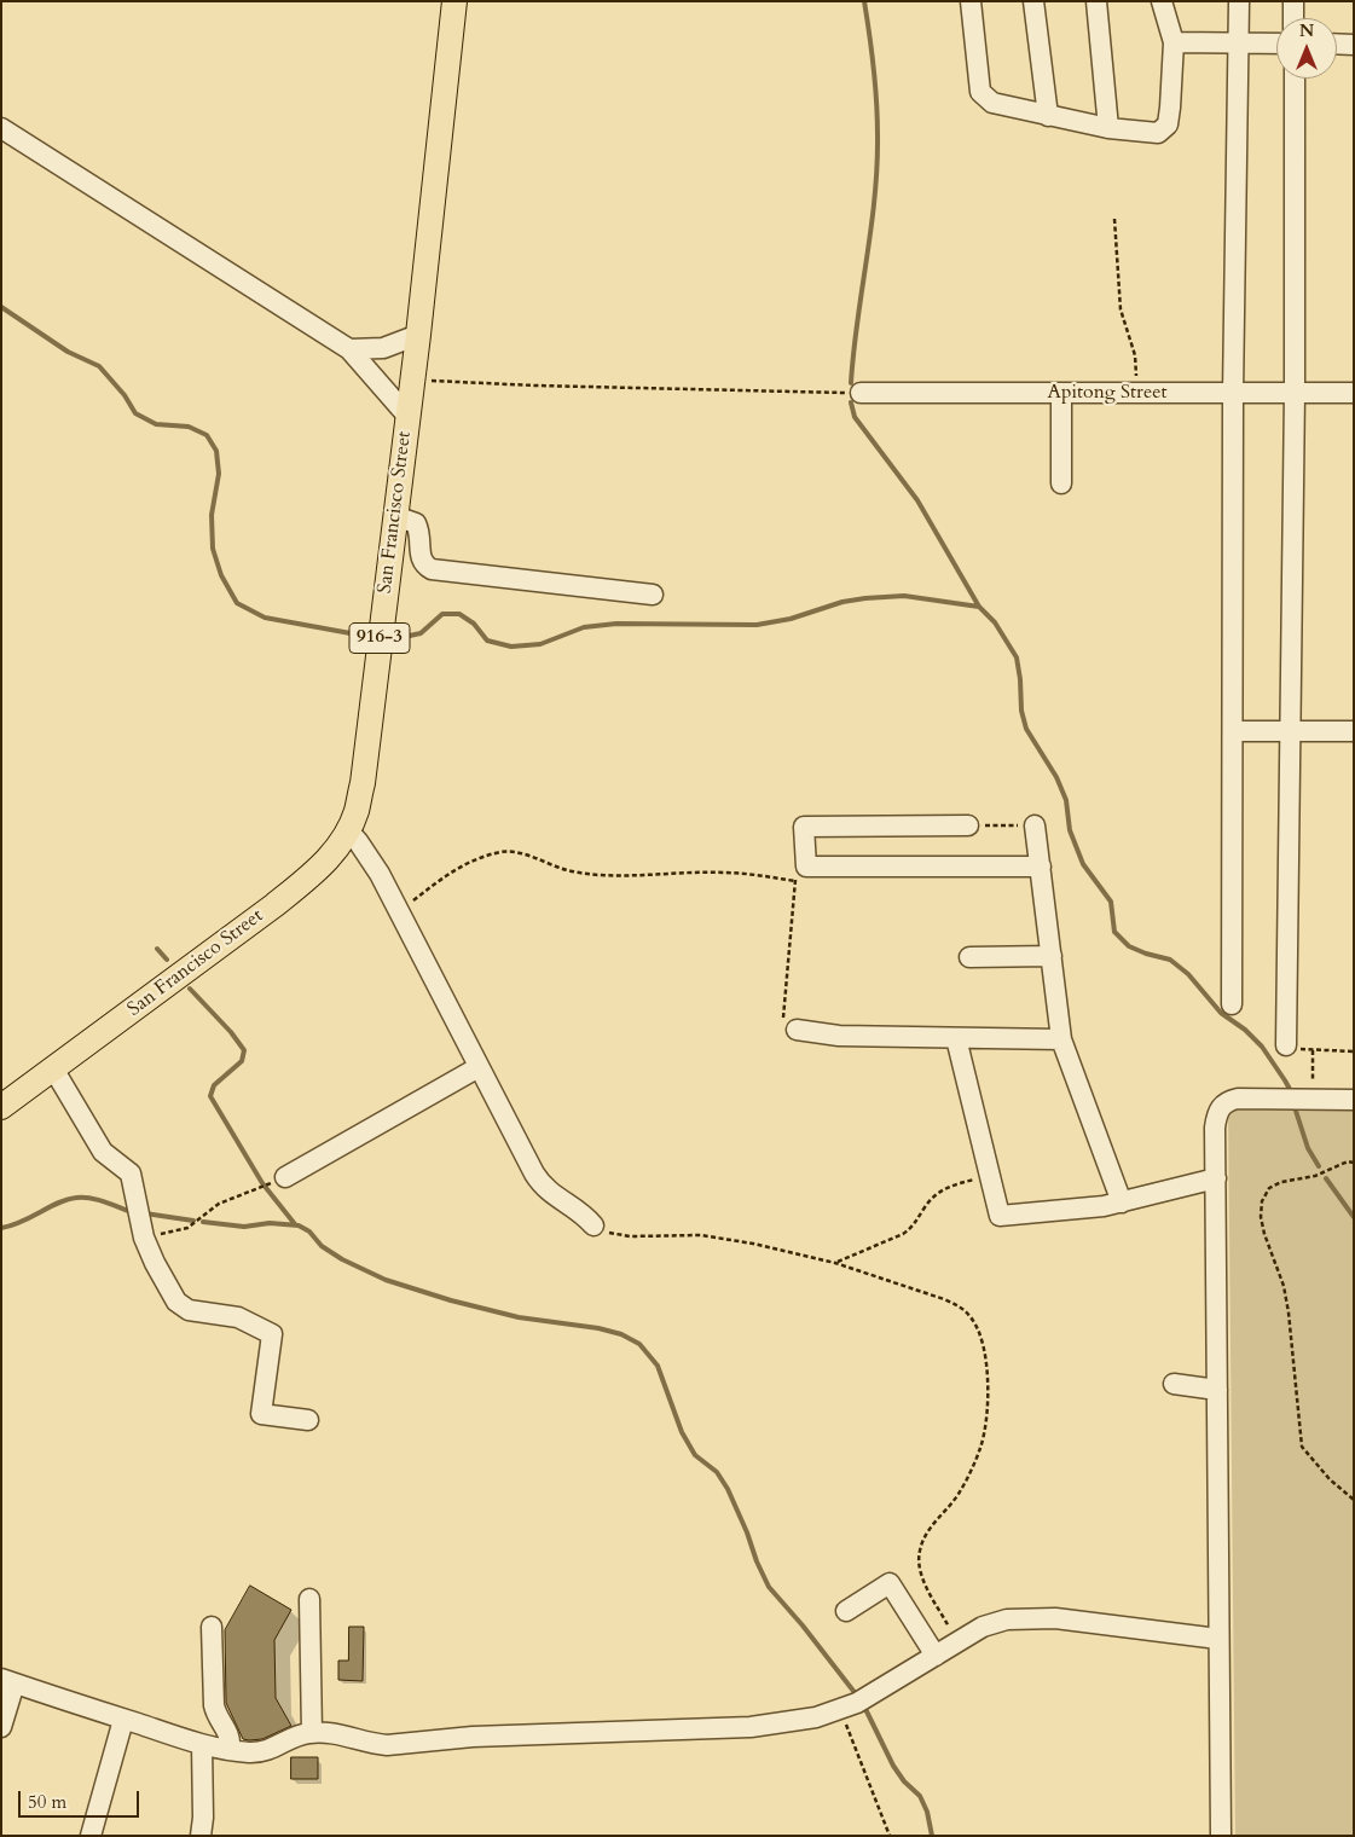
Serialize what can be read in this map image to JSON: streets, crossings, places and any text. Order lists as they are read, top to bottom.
{
  "streets": {
    "main road": ["San Francisco Street", "916-3"],
    "street": ["Apitong Street"]
  },
  "scale_bar": "50 m",
  "north": "top"
}
